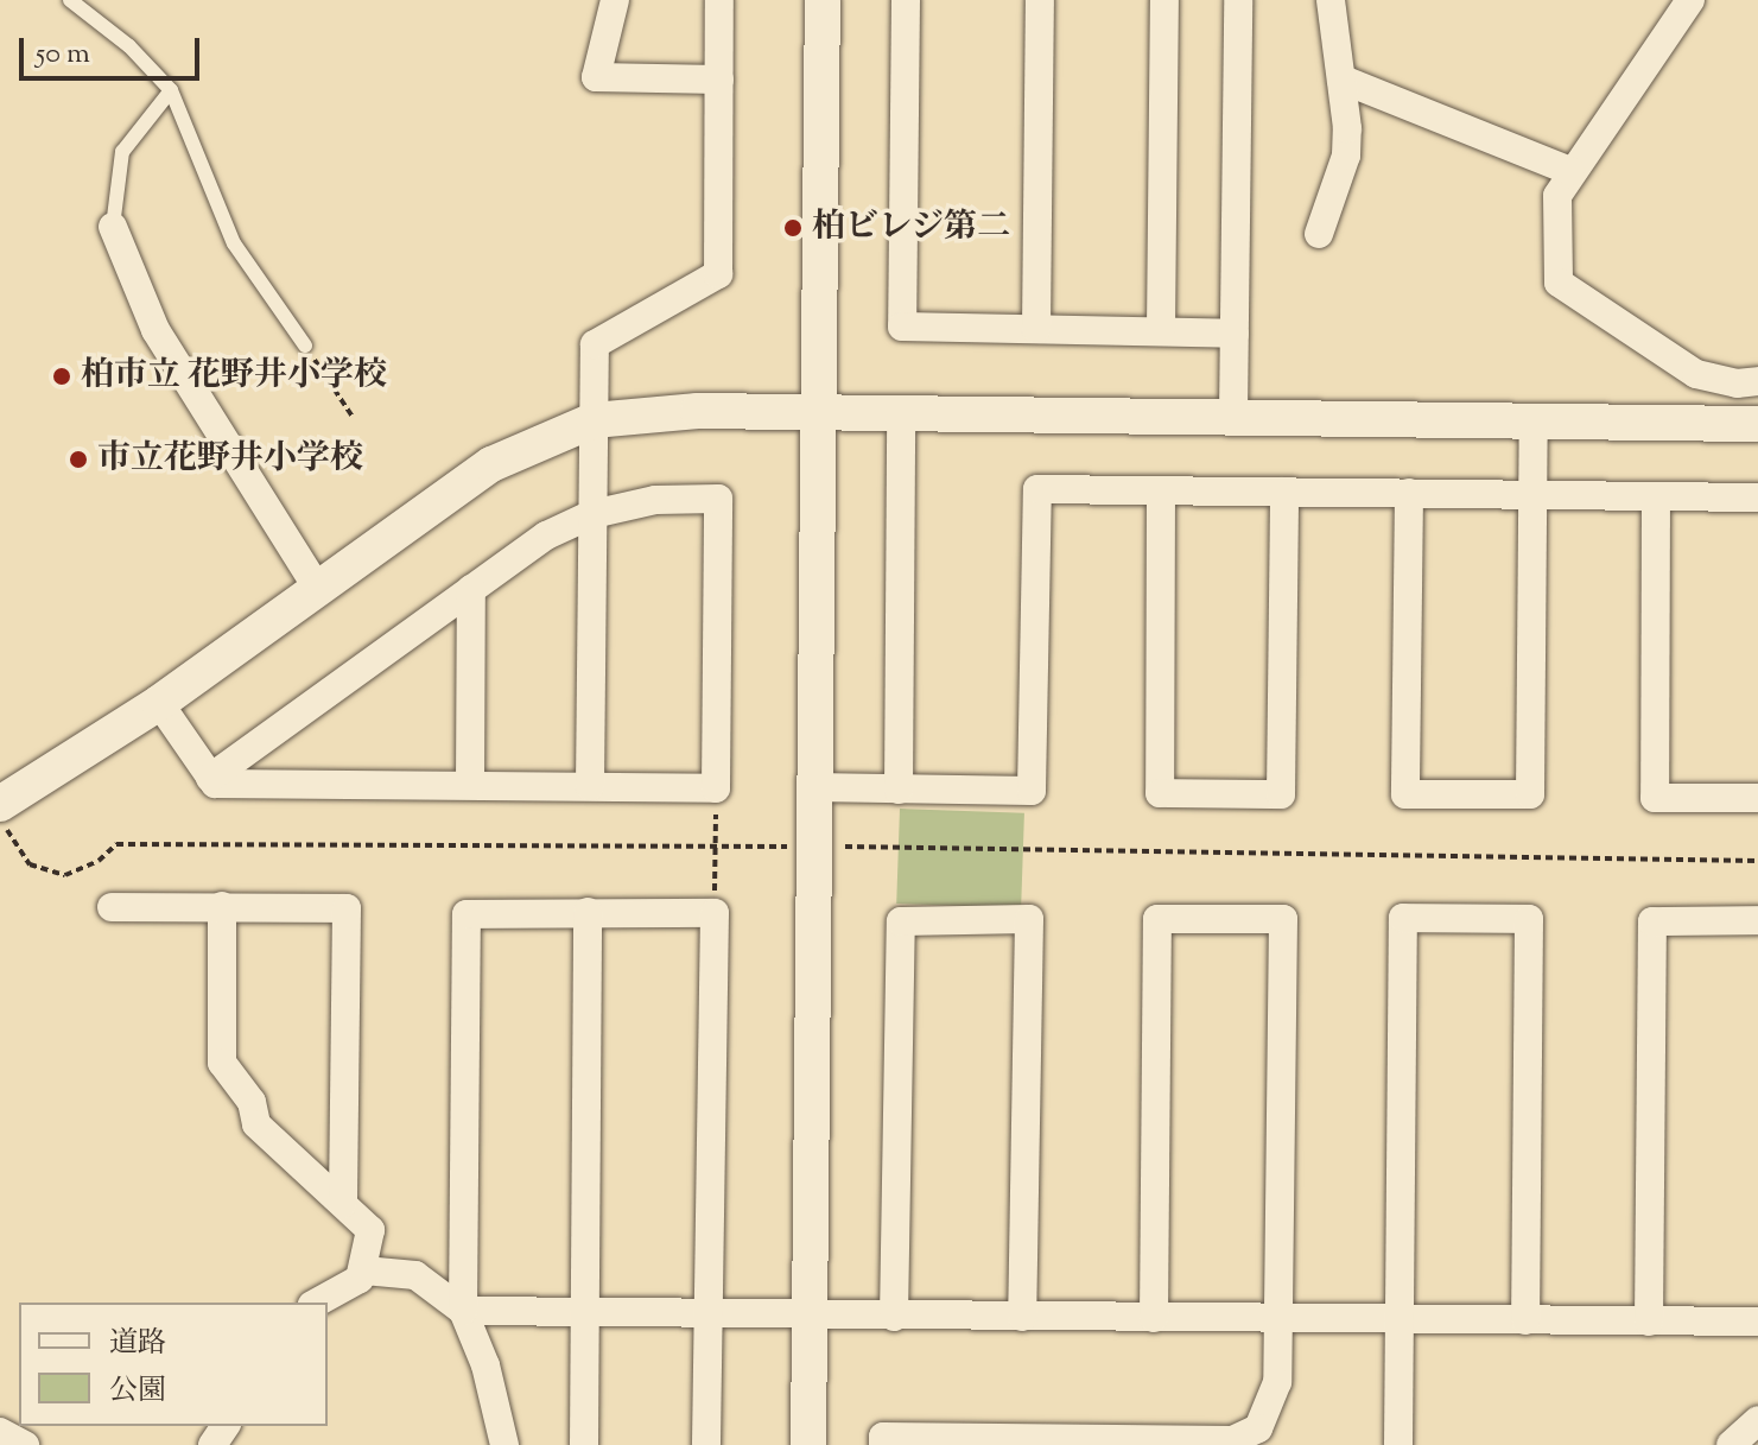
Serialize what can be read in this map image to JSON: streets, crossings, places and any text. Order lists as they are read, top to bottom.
{
  "places": ["柏ビレジ第二", "柏市立 花野井小学校", "市立花野井小学校"],
  "legend": ["道路", "公園"],
  "scale_bar": "50 m"
}
